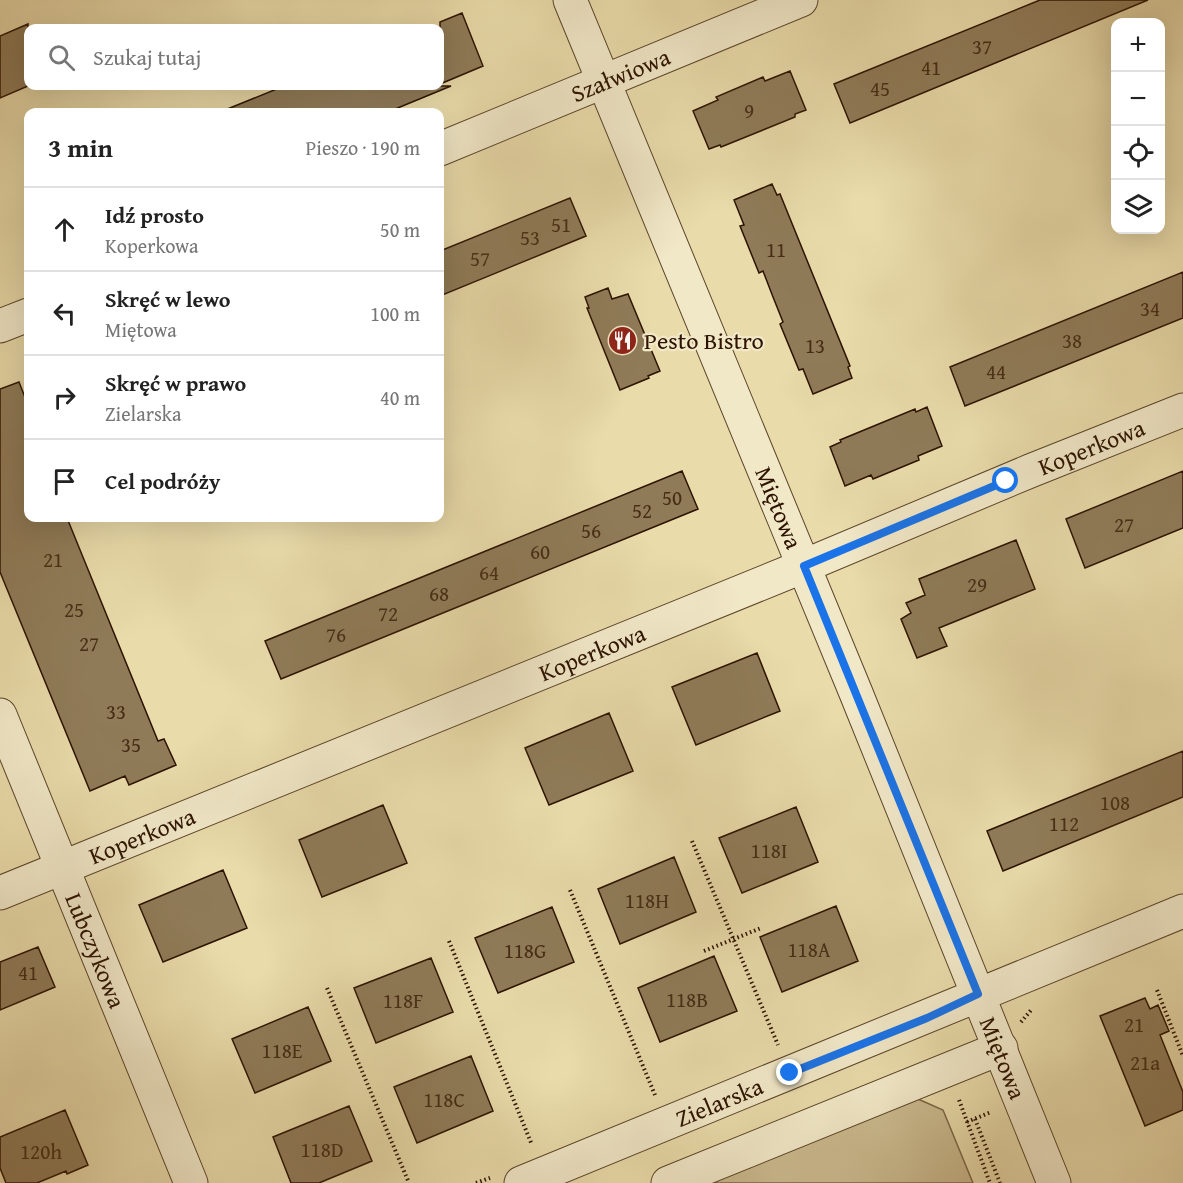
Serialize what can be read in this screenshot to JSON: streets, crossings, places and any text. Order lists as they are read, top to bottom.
{
  "streets": {
    "street": [
      "Szałwiowa",
      "Koperkowa",
      "Miętowa",
      "Lubczykowa",
      "Zielarska"
    ]
  },
  "crossings": [
    ["Szałwiowa", "Miętowa"],
    ["Koperkowa", "Miętowa"],
    ["Koperkowa", "Lubczykowa"],
    ["Miętowa", "Zielarska"]
  ],
  "places": {
    "restaurant": ["Pesto Bistro"]
  },
  "house_numbers": [
    "37",
    "41",
    "45",
    "9",
    "51",
    "53",
    "11",
    "57",
    "34",
    "38",
    "13",
    "44",
    "50",
    "52",
    "27",
    "56",
    "60",
    "21",
    "64",
    "29",
    "68",
    "25",
    "72",
    "76",
    "27",
    "33",
    "35",
    "108",
    "112",
    "118I",
    "118H",
    "118A",
    "118G",
    "41",
    "118B",
    "118F",
    "21",
    "118E",
    "21a",
    "118C",
    "118D",
    "120h"
  ],
  "page": {
    "map_buttons": ["+", "−"],
    "search": "Szukaj tutaj",
    "heading": ["3 min", "Pieszo · 190 m"],
    "list": [
      ["Idź prosto", "Koperkowa", "50 m"],
      ["Skręć w lewo", "Miętowa", "100 m"],
      ["Skręć w prawo", "Zielarska", "40 m"],
      "Cel podróży"
    ]
  }
}
